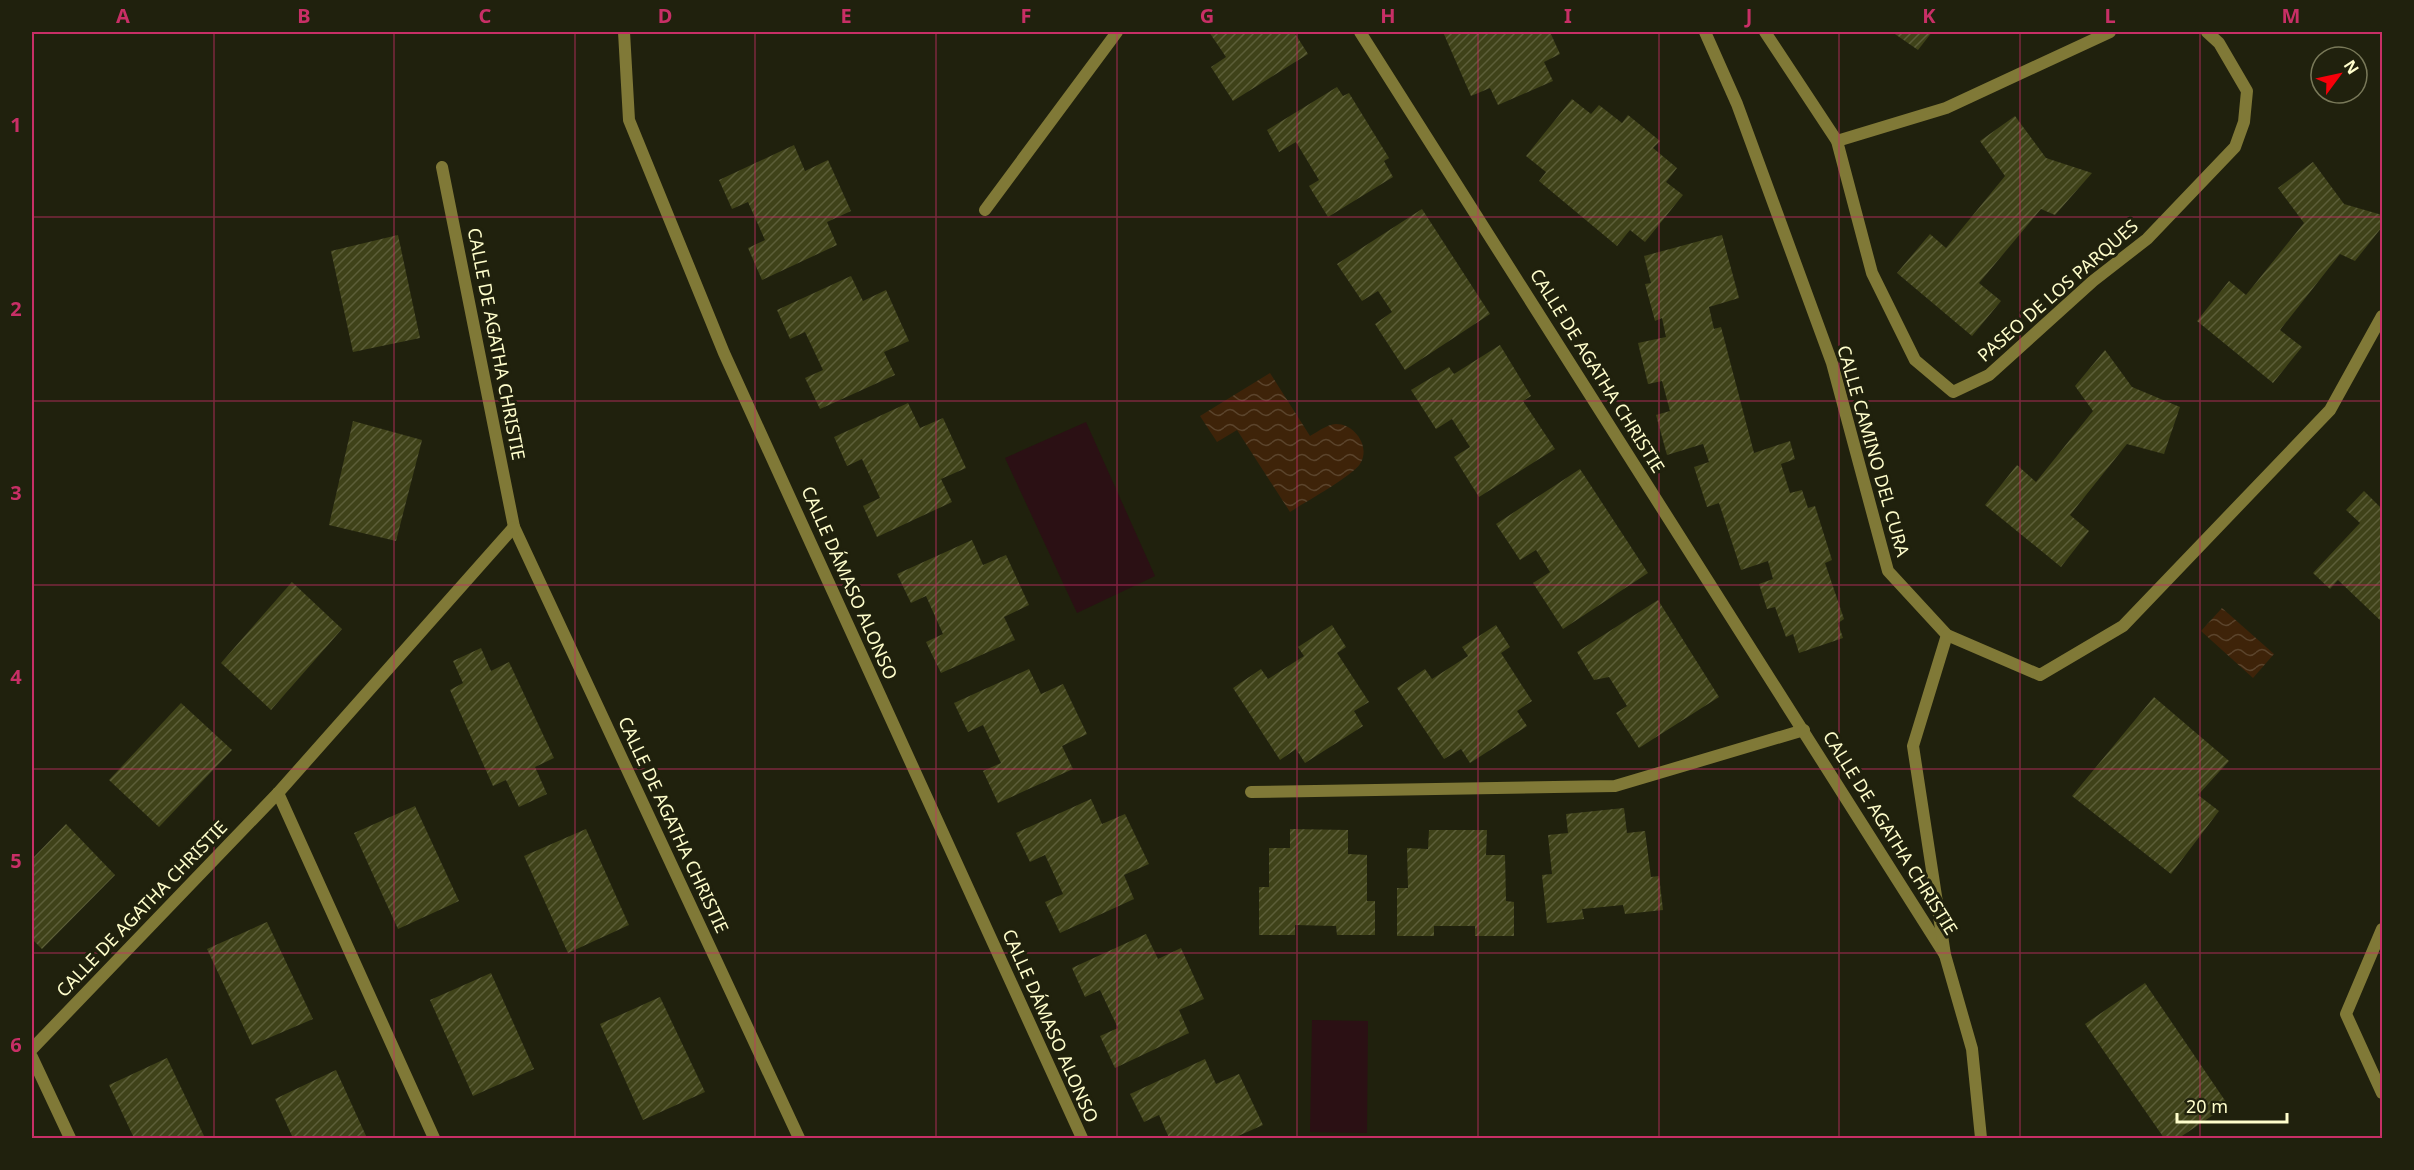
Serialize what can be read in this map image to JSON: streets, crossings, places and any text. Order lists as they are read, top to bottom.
{
  "streets": {
    "street": [
      "PASEO DE LOS PARQUES",
      "CALLE DE AGATHA CHRISTIE",
      "CALLE CAMINO DEL CURA",
      "CALLE DÁMASO ALONSO"
    ]
  },
  "crossings": [
    ["CALLE DE AGATHA CHRISTIE", "CALLE CAMINO DEL CURA"]
  ],
  "scale_bar": "20 m",
  "north": "top right",
  "grid": {
    "columns": [
      "A",
      "B",
      "C",
      "D",
      "E",
      "F",
      "G",
      "H",
      "I",
      "J",
      "K",
      "L",
      "M"
    ],
    "rows": [
      "1",
      "2",
      "3",
      "4",
      "5",
      "6"
    ]
  }
}
